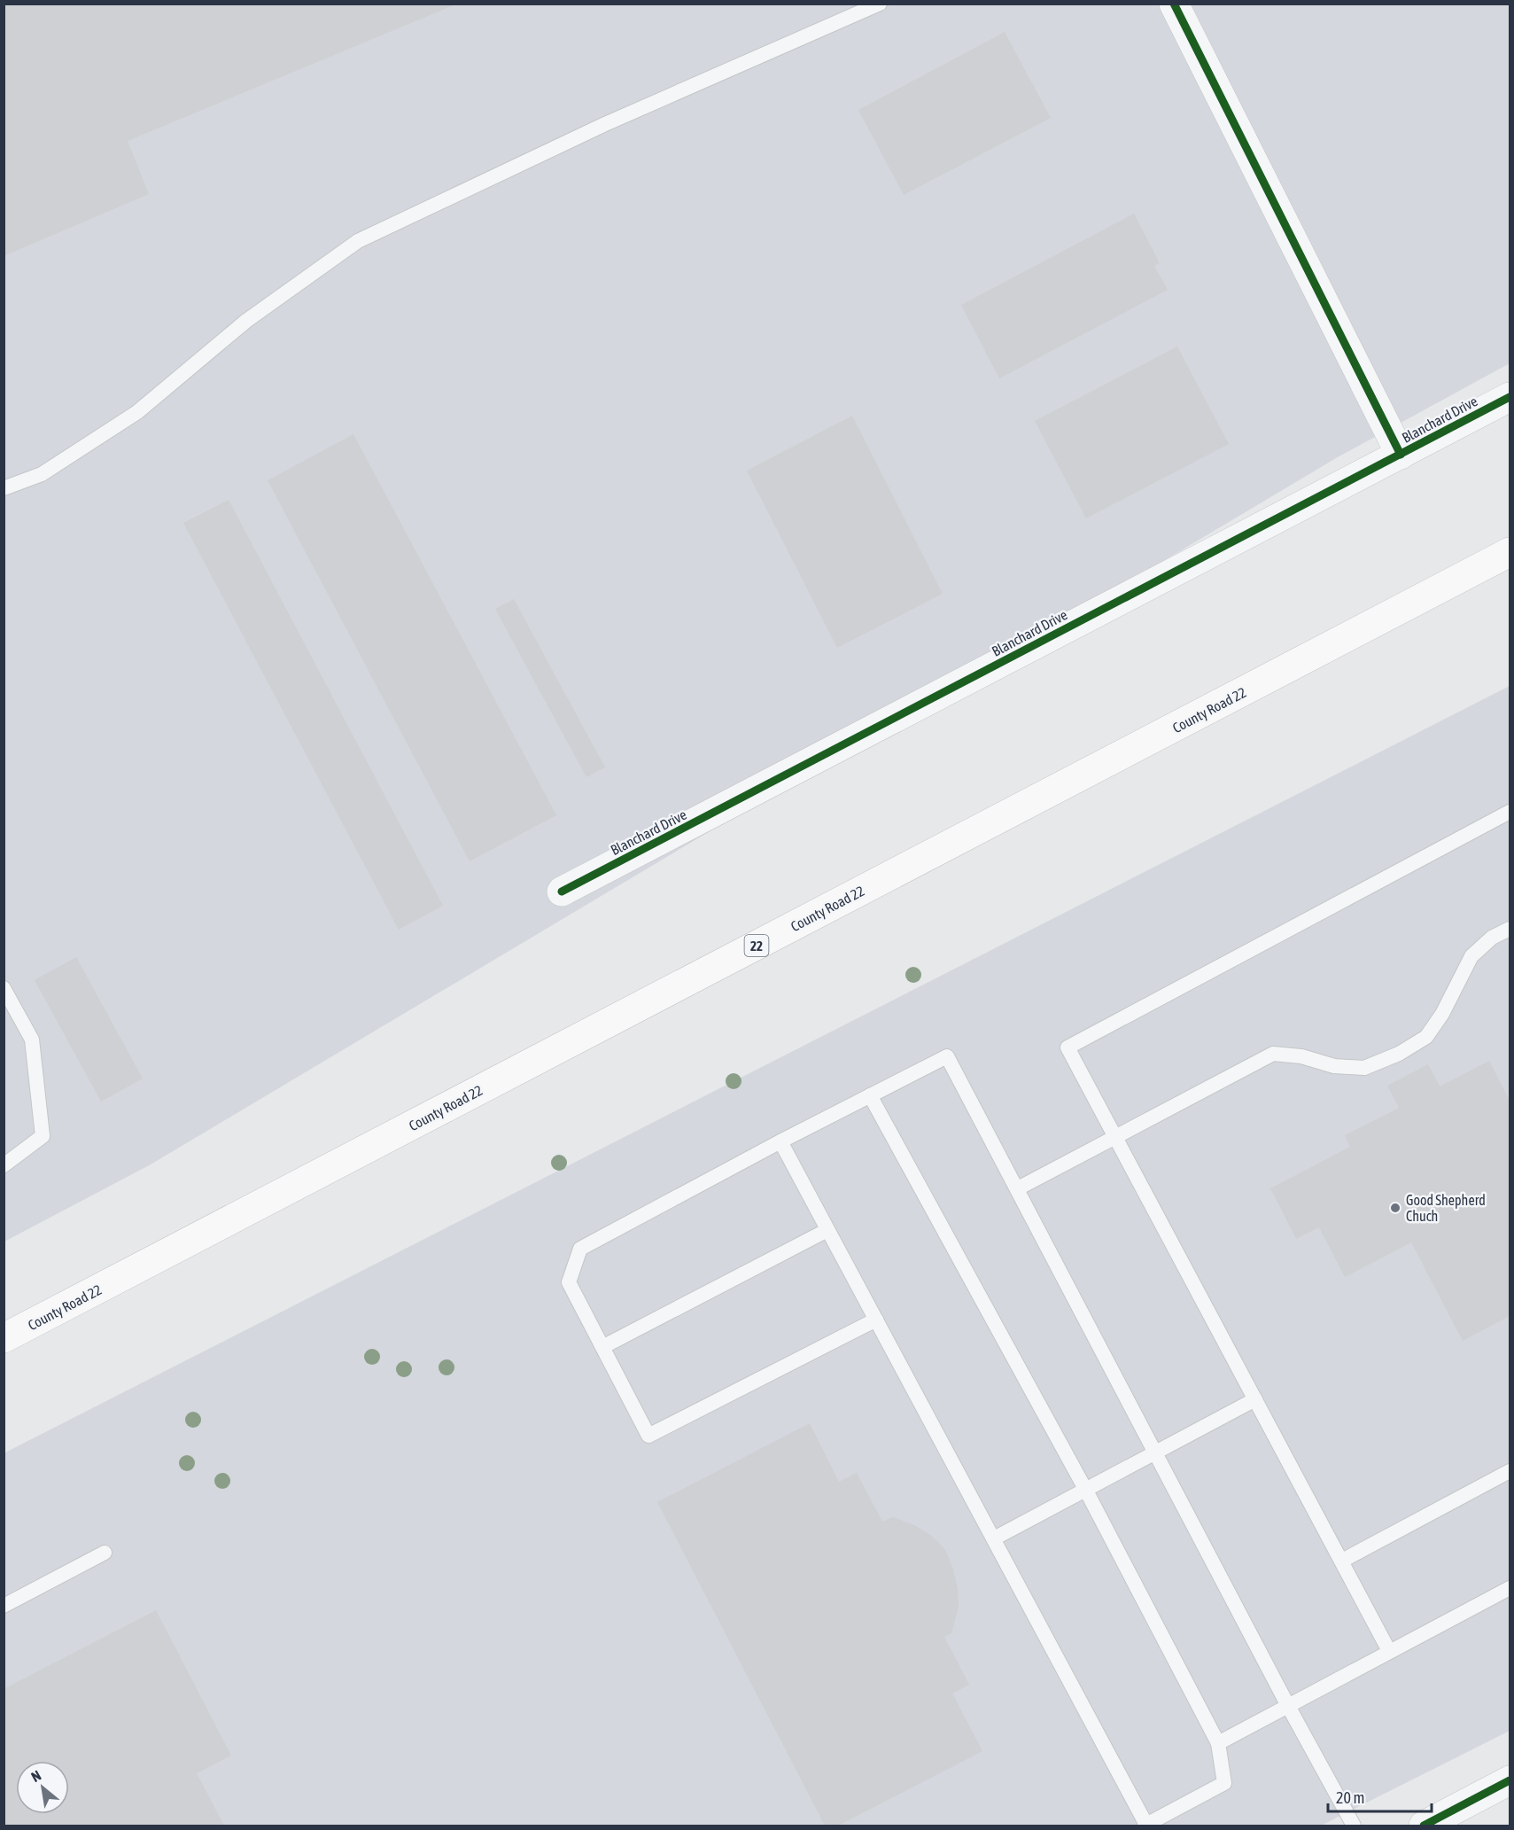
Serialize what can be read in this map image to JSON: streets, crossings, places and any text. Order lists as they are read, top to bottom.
{
  "streets": {
    "main road": ["County Road 22", "22"],
    "street": ["Blanchard Drive"]
  },
  "places": ["Good Shepherd Chuch"],
  "scale_bar": "20 m",
  "north": "top left"
}
